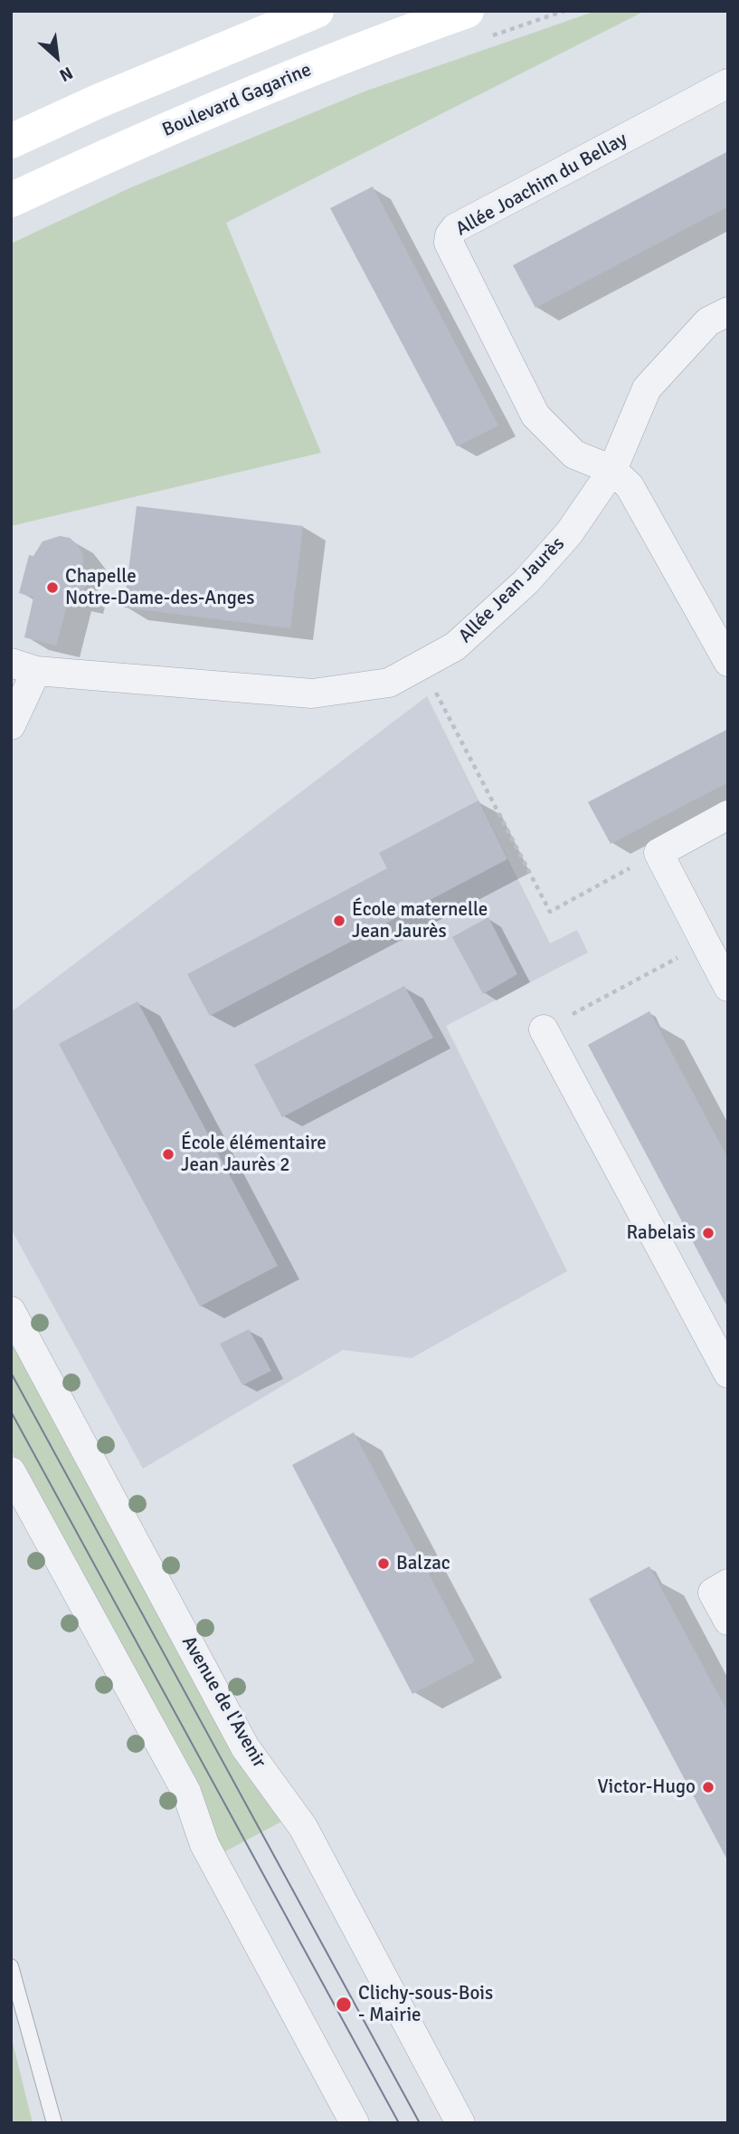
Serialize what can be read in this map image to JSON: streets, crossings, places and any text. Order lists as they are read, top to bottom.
{
  "streets": {
    "main road": ["Boulevard Gagarine"],
    "street": ["Allée Joachim du Bellay", "Allée Jean Jaurès", "Avenue de l'Avenir"]
  },
  "crossings": [
    ["Allée Joachim du Bellay", "Allée Jean Jaurès"]
  ],
  "places": [
    "Chapelle Notre-Dame-des-Anges",
    "École maternelle Jean Jaurès",
    "École élémentaire Jean Jaurès 2",
    "Rabelais",
    "Balzac",
    "Victor-Hugo",
    "Clichy-sous-Bois - Mairie"
  ],
  "north": "bottom right"
}
